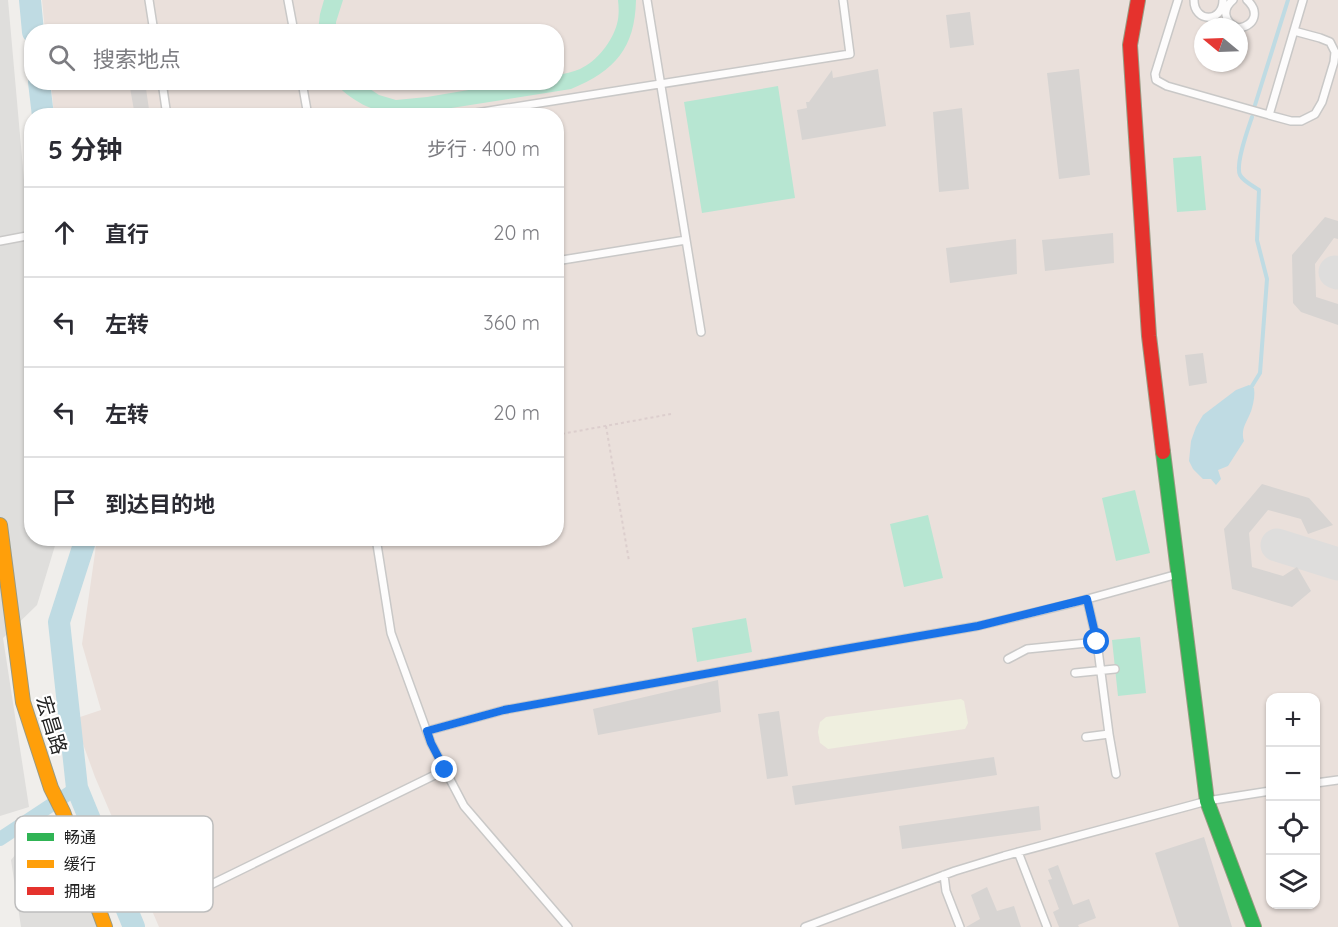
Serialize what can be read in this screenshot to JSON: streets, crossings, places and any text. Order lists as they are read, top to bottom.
{
  "streets": {
    "street": ["宏昌路"]
  },
  "legend": ["畅通", "缓行", "拥堵"],
  "north": "left",
  "page": {
    "search": "搜索地点",
    "heading": ["5 分钟", "步行 · 400 m"],
    "list": [
      ["直行", "20 m"],
      ["左转", "360 m"],
      ["左转", "20 m"],
      "到达目的地"
    ],
    "map_buttons": ["+", "−"]
  }
}
